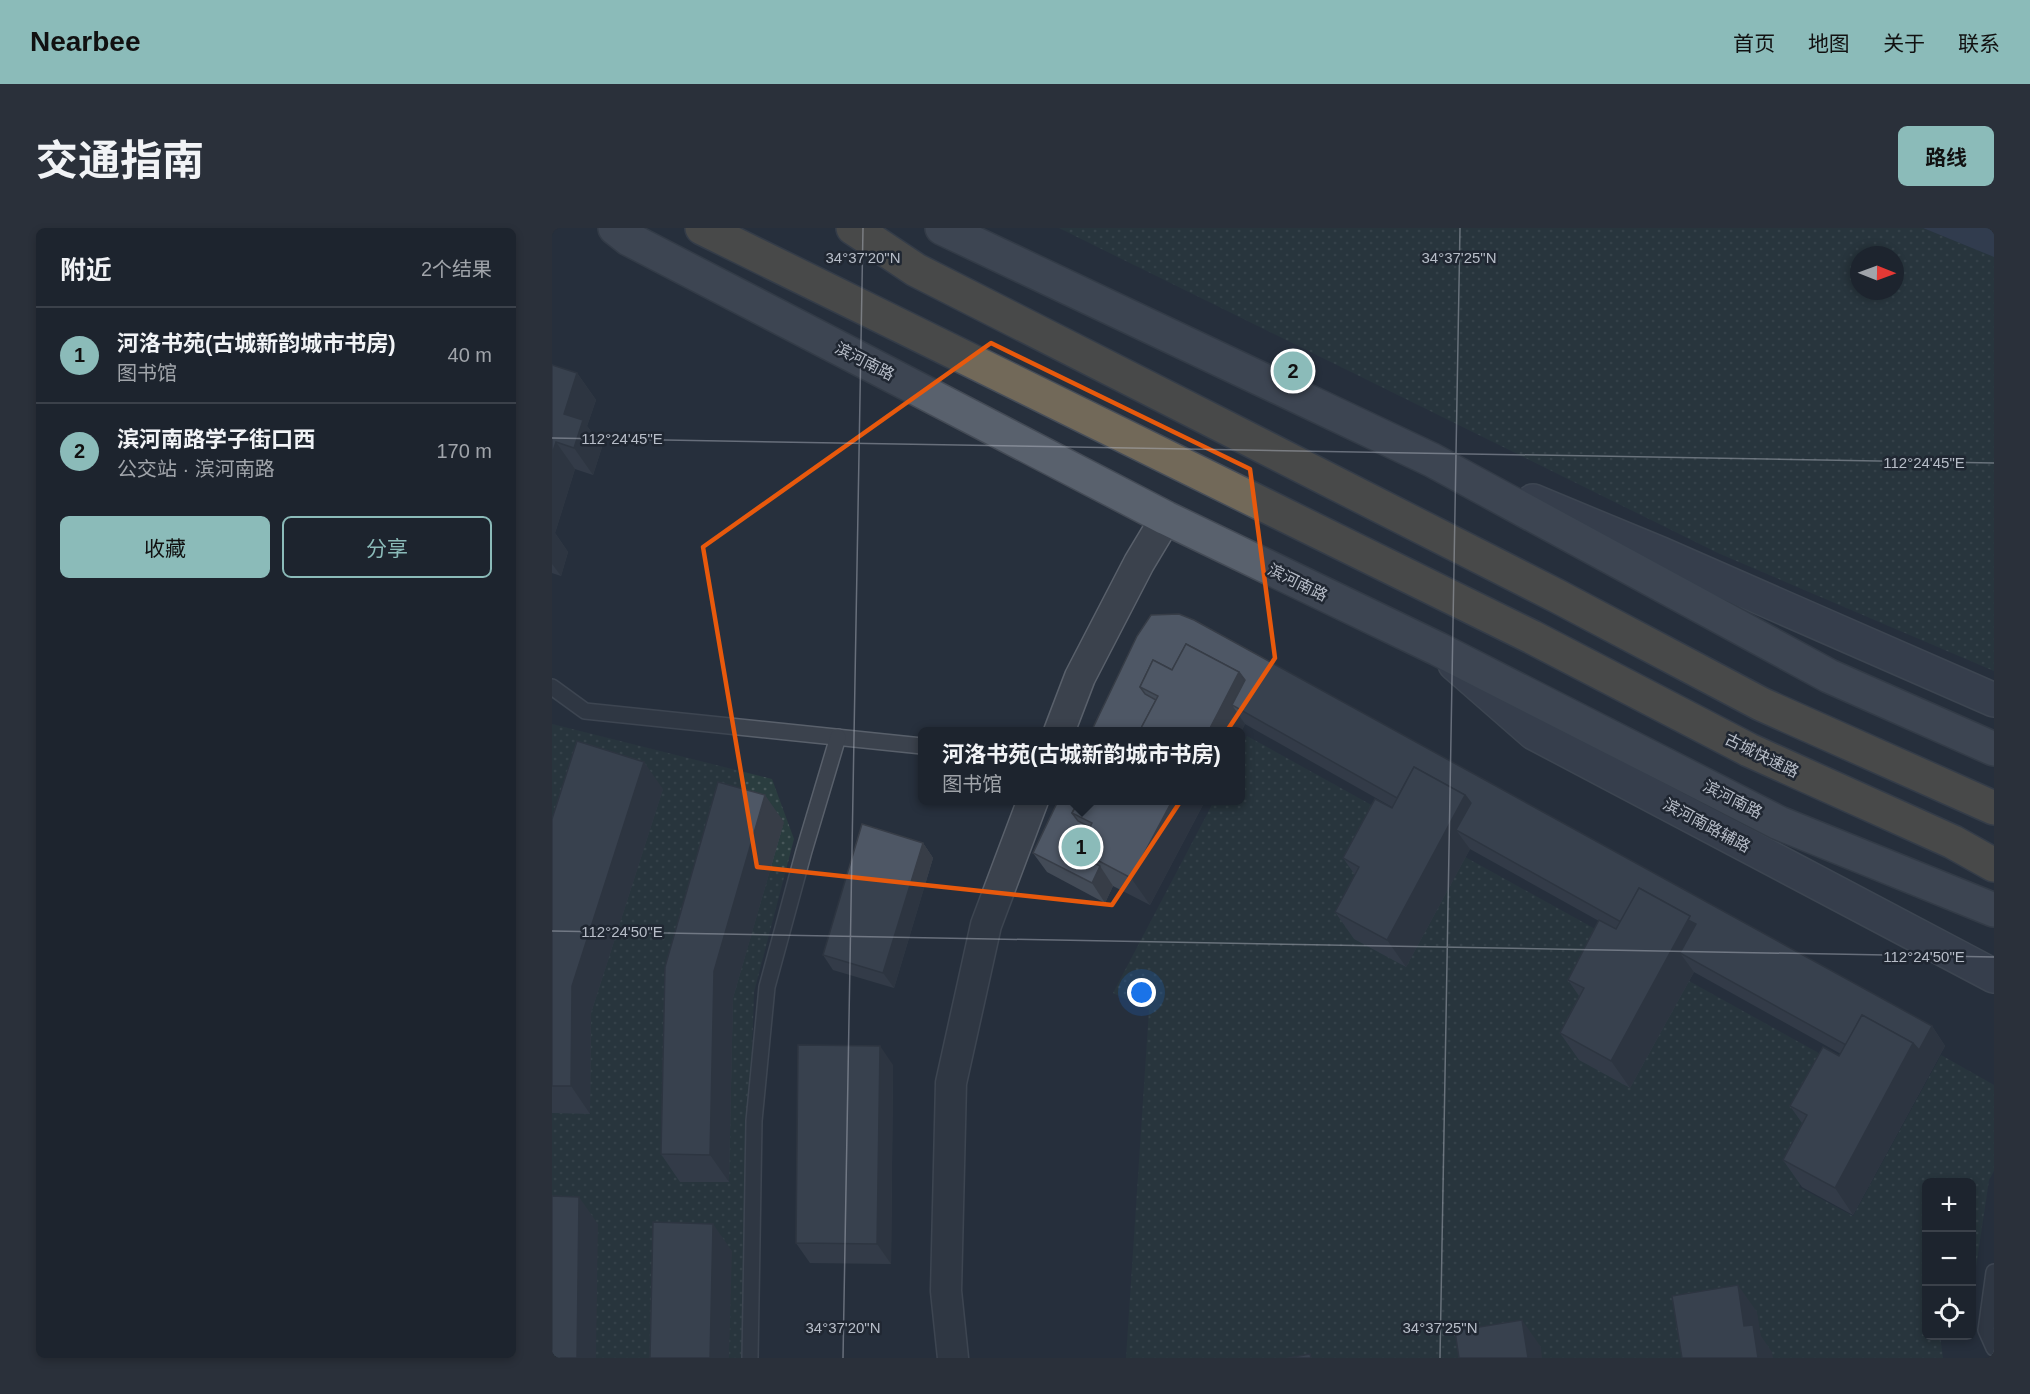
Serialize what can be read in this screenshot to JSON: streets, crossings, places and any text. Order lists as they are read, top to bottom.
{
  "streets": {
    "highway": ["古城快速路"],
    "main road": ["滨河南路", "滨河南路辅路"]
  },
  "crossings": [
    ["滨河南路", "滨河南路辅路"]
  ],
  "north": "right",
  "page": {
    "header": "Nearbee",
    "nav": [
      "首页",
      "地图",
      "关于",
      "联系"
    ],
    "title": "交通指南",
    "buttons": [
      "路线",
      ["收藏", "分享"]
    ],
    "heading": ["附近", "2个结果"],
    "list": [
      {
        "mark": "1",
        "name": "河洛书苑(古城新韵城市书房)",
        "note": "图书馆",
        "value": "40 m"
      },
      {
        "mark": "2",
        "name": "滨河南路学子街口西",
        "note": "公交站 · 滨河南路",
        "value": "170 m"
      }
    ],
    "pins": ["2", "1"],
    "popup": ["河洛书苑(古城新韵城市书房)", "图书馆"],
    "map_buttons": ["+", "−"]
  },
  "coordinates": [
    "34°37'20\"N",
    "34°37'25\"N",
    "112°24'45\"E",
    "112°24'50\"E"
  ]
}
